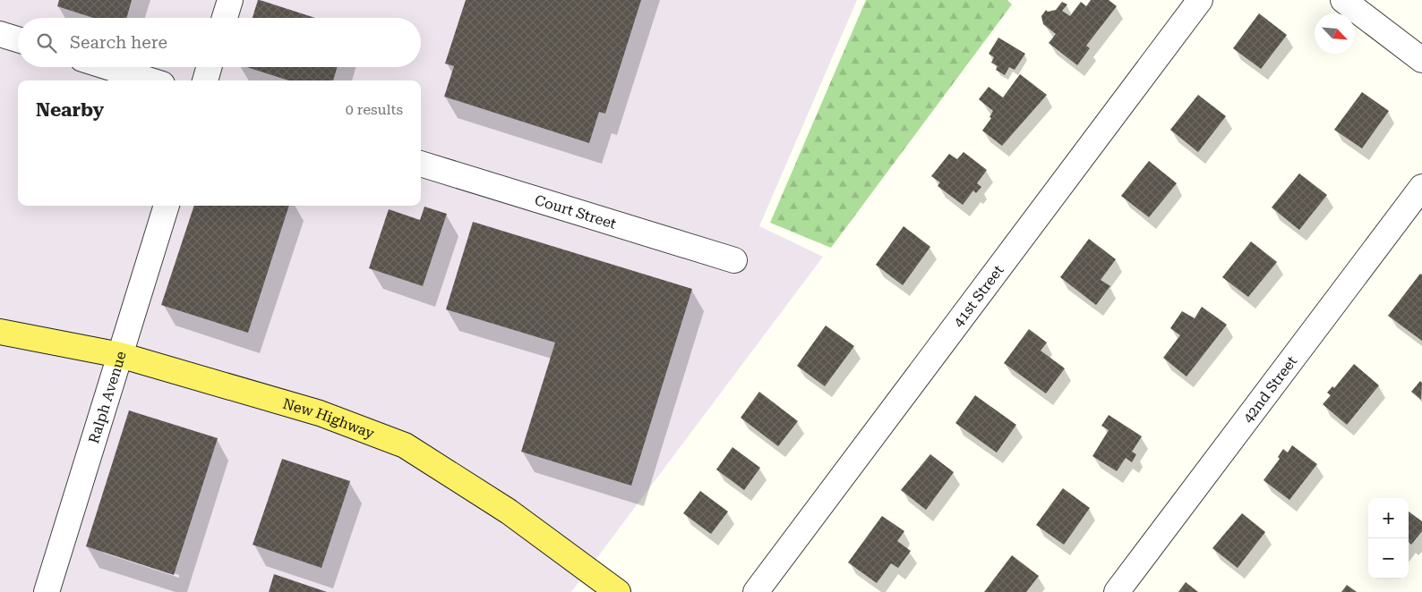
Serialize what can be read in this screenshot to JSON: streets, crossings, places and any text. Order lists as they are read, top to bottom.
{
  "streets": {
    "main road": ["New Highway"],
    "street": [
      "Court Street",
      "41st Street",
      "42nd Street",
      "Ralph Avenue"
    ]
  },
  "crossings": [
    ["Ralph Avenue", "New Highway"]
  ],
  "north": "bottom right",
  "page": {
    "search": "Search here",
    "heading": ["Nearby", "0 results"],
    "map_buttons": ["+", "−"]
  }
}
